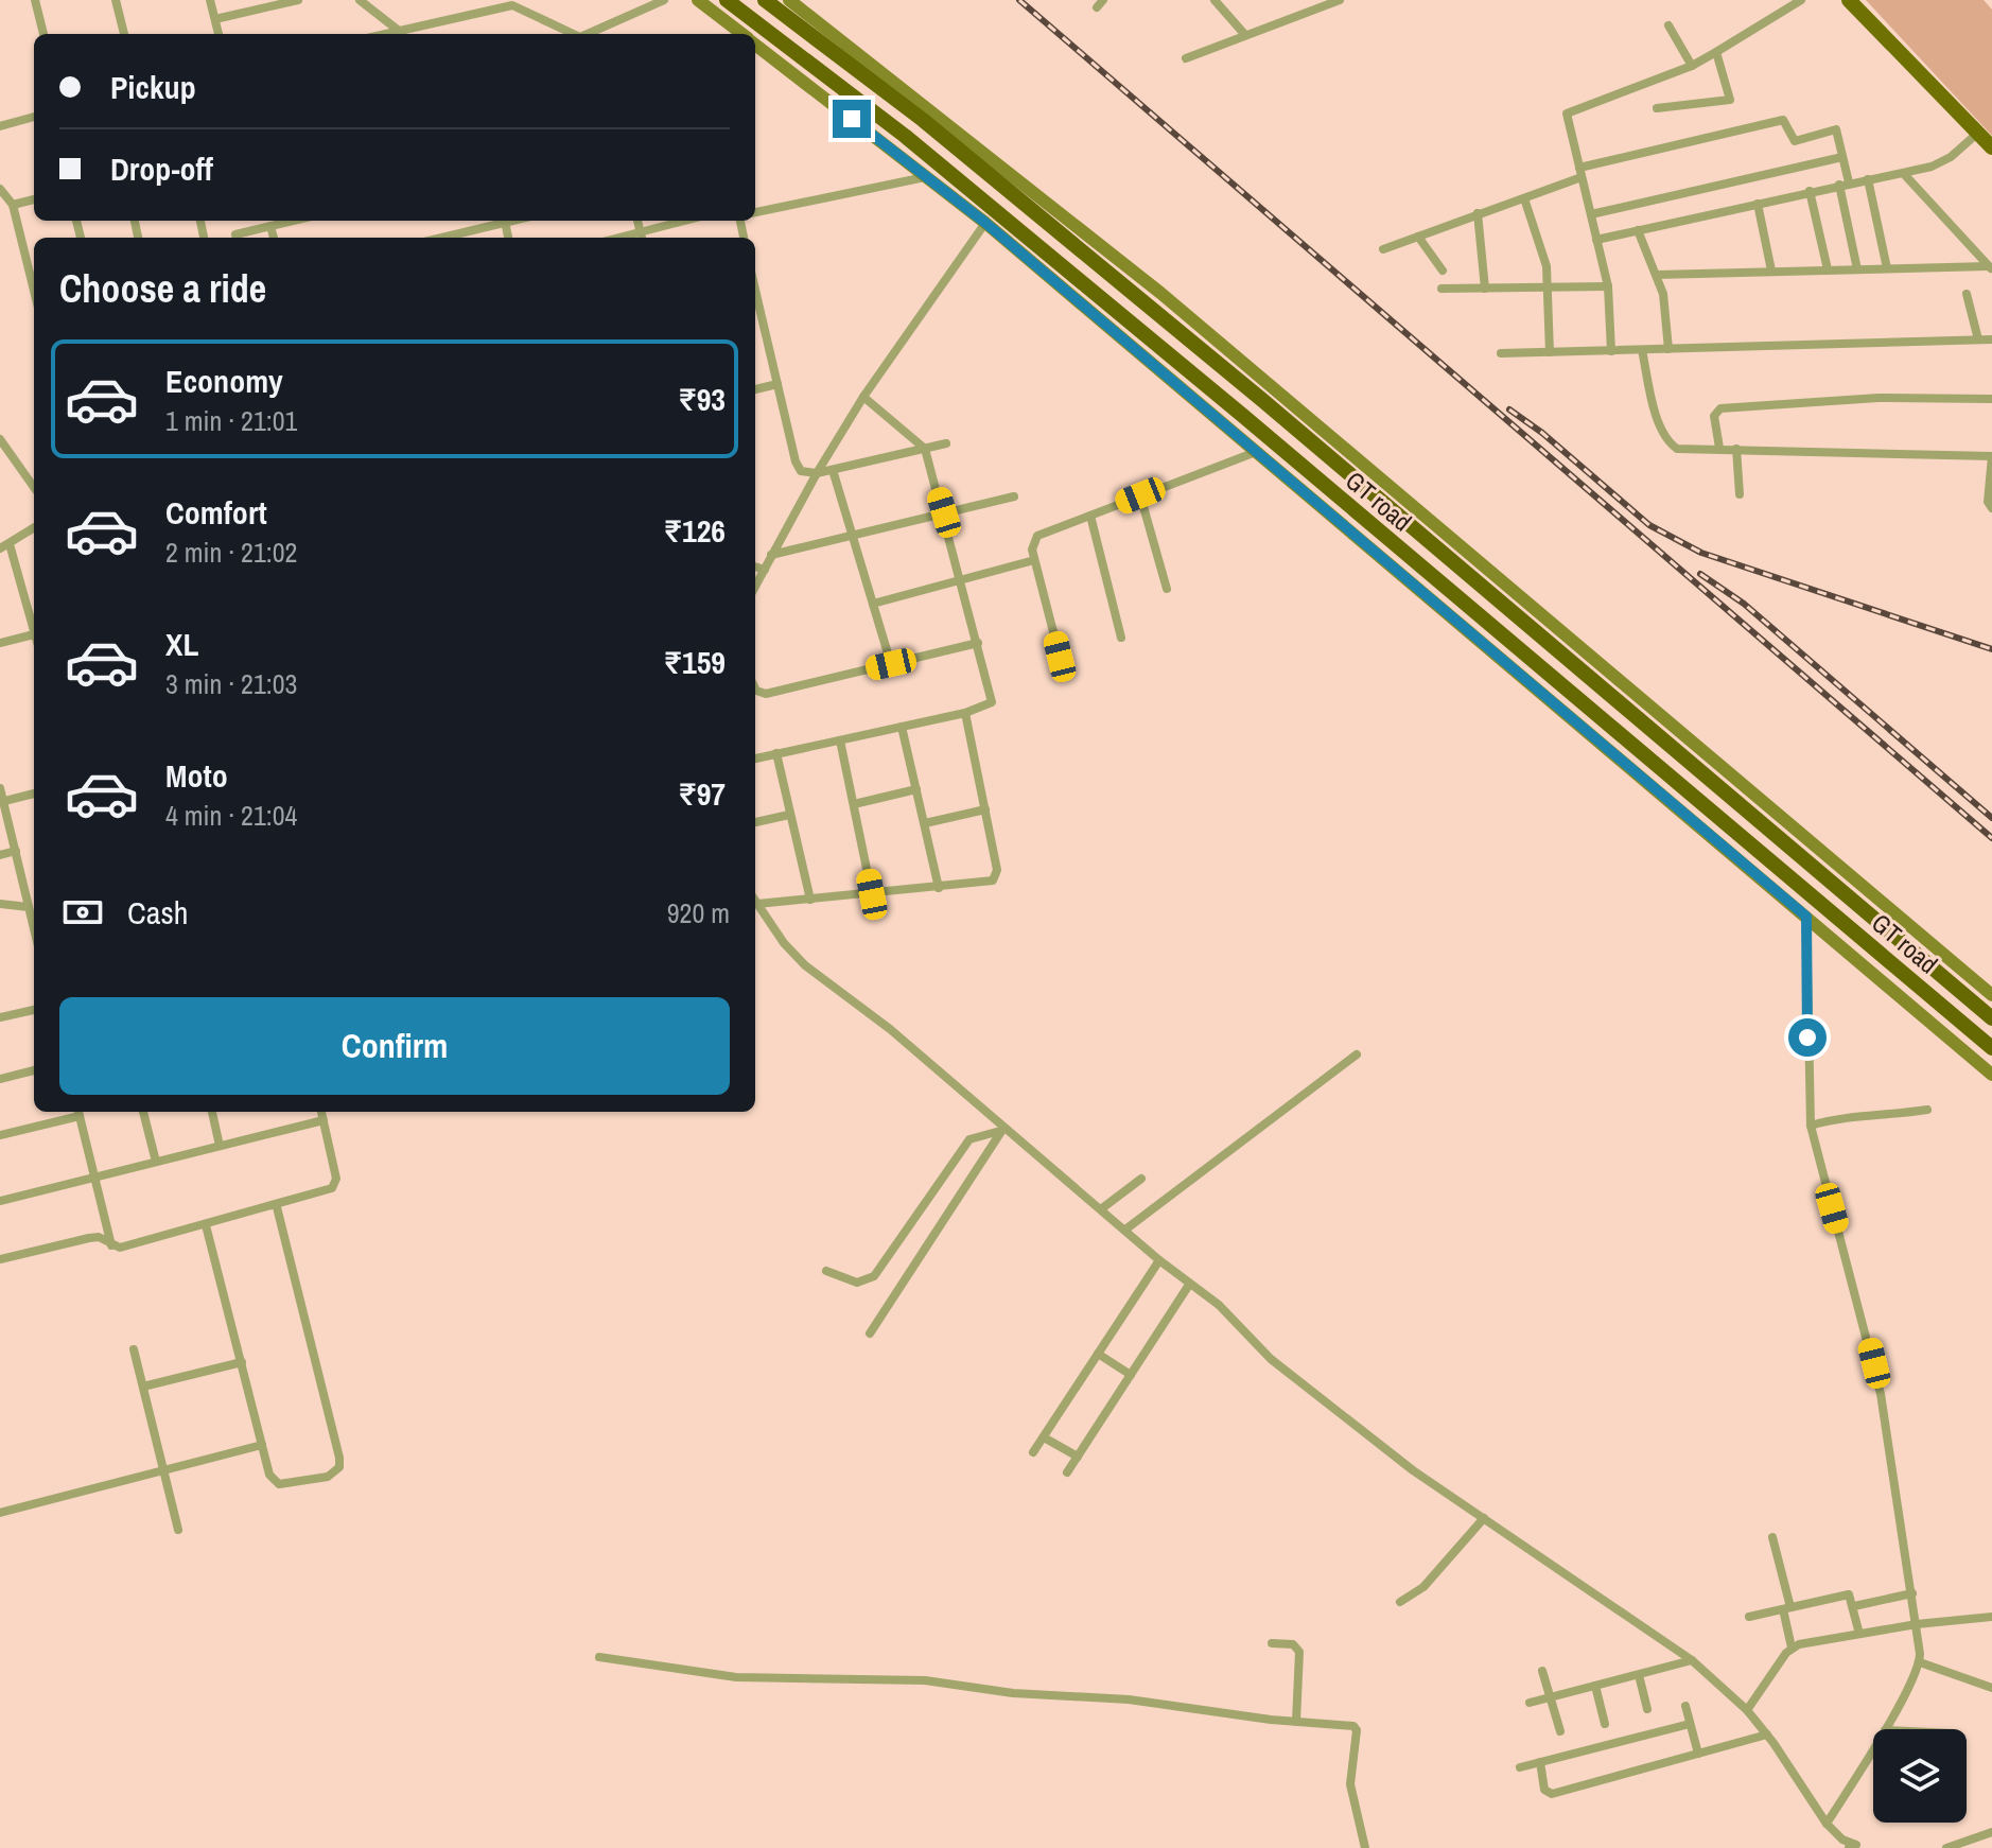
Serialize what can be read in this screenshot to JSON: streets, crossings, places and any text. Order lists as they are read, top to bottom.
{
  "streets": {
    "highway": ["GT road"]
  },
  "page": {
    "banner": ["Pickup", "Drop-off"],
    "heading": "Choose a ride",
    "list": [
      {
        "name": "Economy",
        "note": "1 min · 21:01",
        "value": "₹93"
      },
      {
        "name": "Comfort",
        "note": "2 min · 21:02",
        "value": "₹126"
      },
      {
        "name": "XL",
        "note": "3 min · 21:03",
        "value": "₹159"
      },
      {
        "name": "Moto",
        "note": "4 min · 21:04",
        "value": "₹97"
      }
    ],
    "pay": ["Cash", "920 m"],
    "buttons": "Confirm"
  }
}
